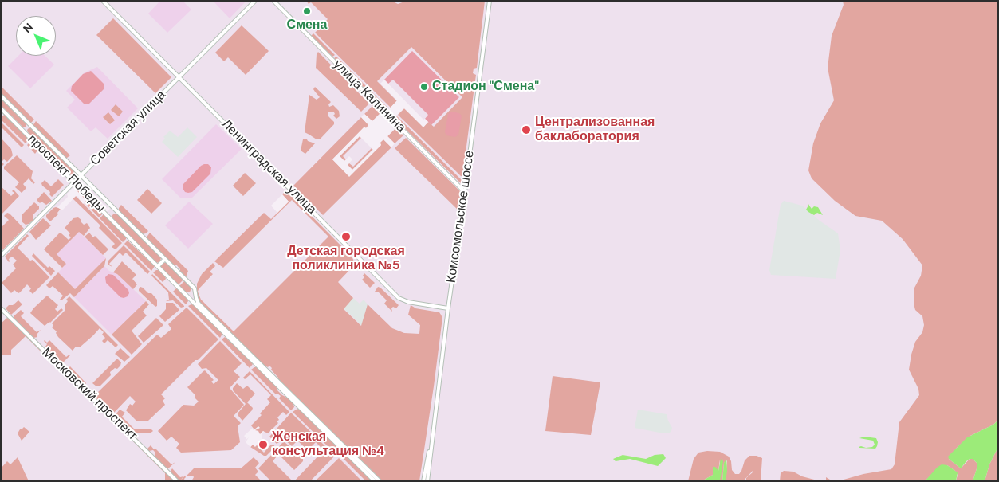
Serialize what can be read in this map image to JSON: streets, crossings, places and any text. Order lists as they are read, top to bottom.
{
  "streets": {
    "main road": [
      "улица Калинина",
      "Советская улица",
      "Ленинградская улица",
      "проспект Победы",
      "Комсомольское шоссе",
      "Московский проспект"
    ]
  },
  "crossings": [
    ["улица Калинина", "Комсомольское шоссе"],
    ["Советская улица", "Ленинградская улица"],
    ["Советская улица", "проспект Победы"],
    ["Ленинградская улица", "Комсомольское шоссе"]
  ],
  "places": [
    "Смена",
    "Стадион \"Смена\"",
    "Централизованная баклаборатория",
    "Детская городская поликлиника №5",
    "Женская консультация №4"
  ],
  "north": "top left"
}
